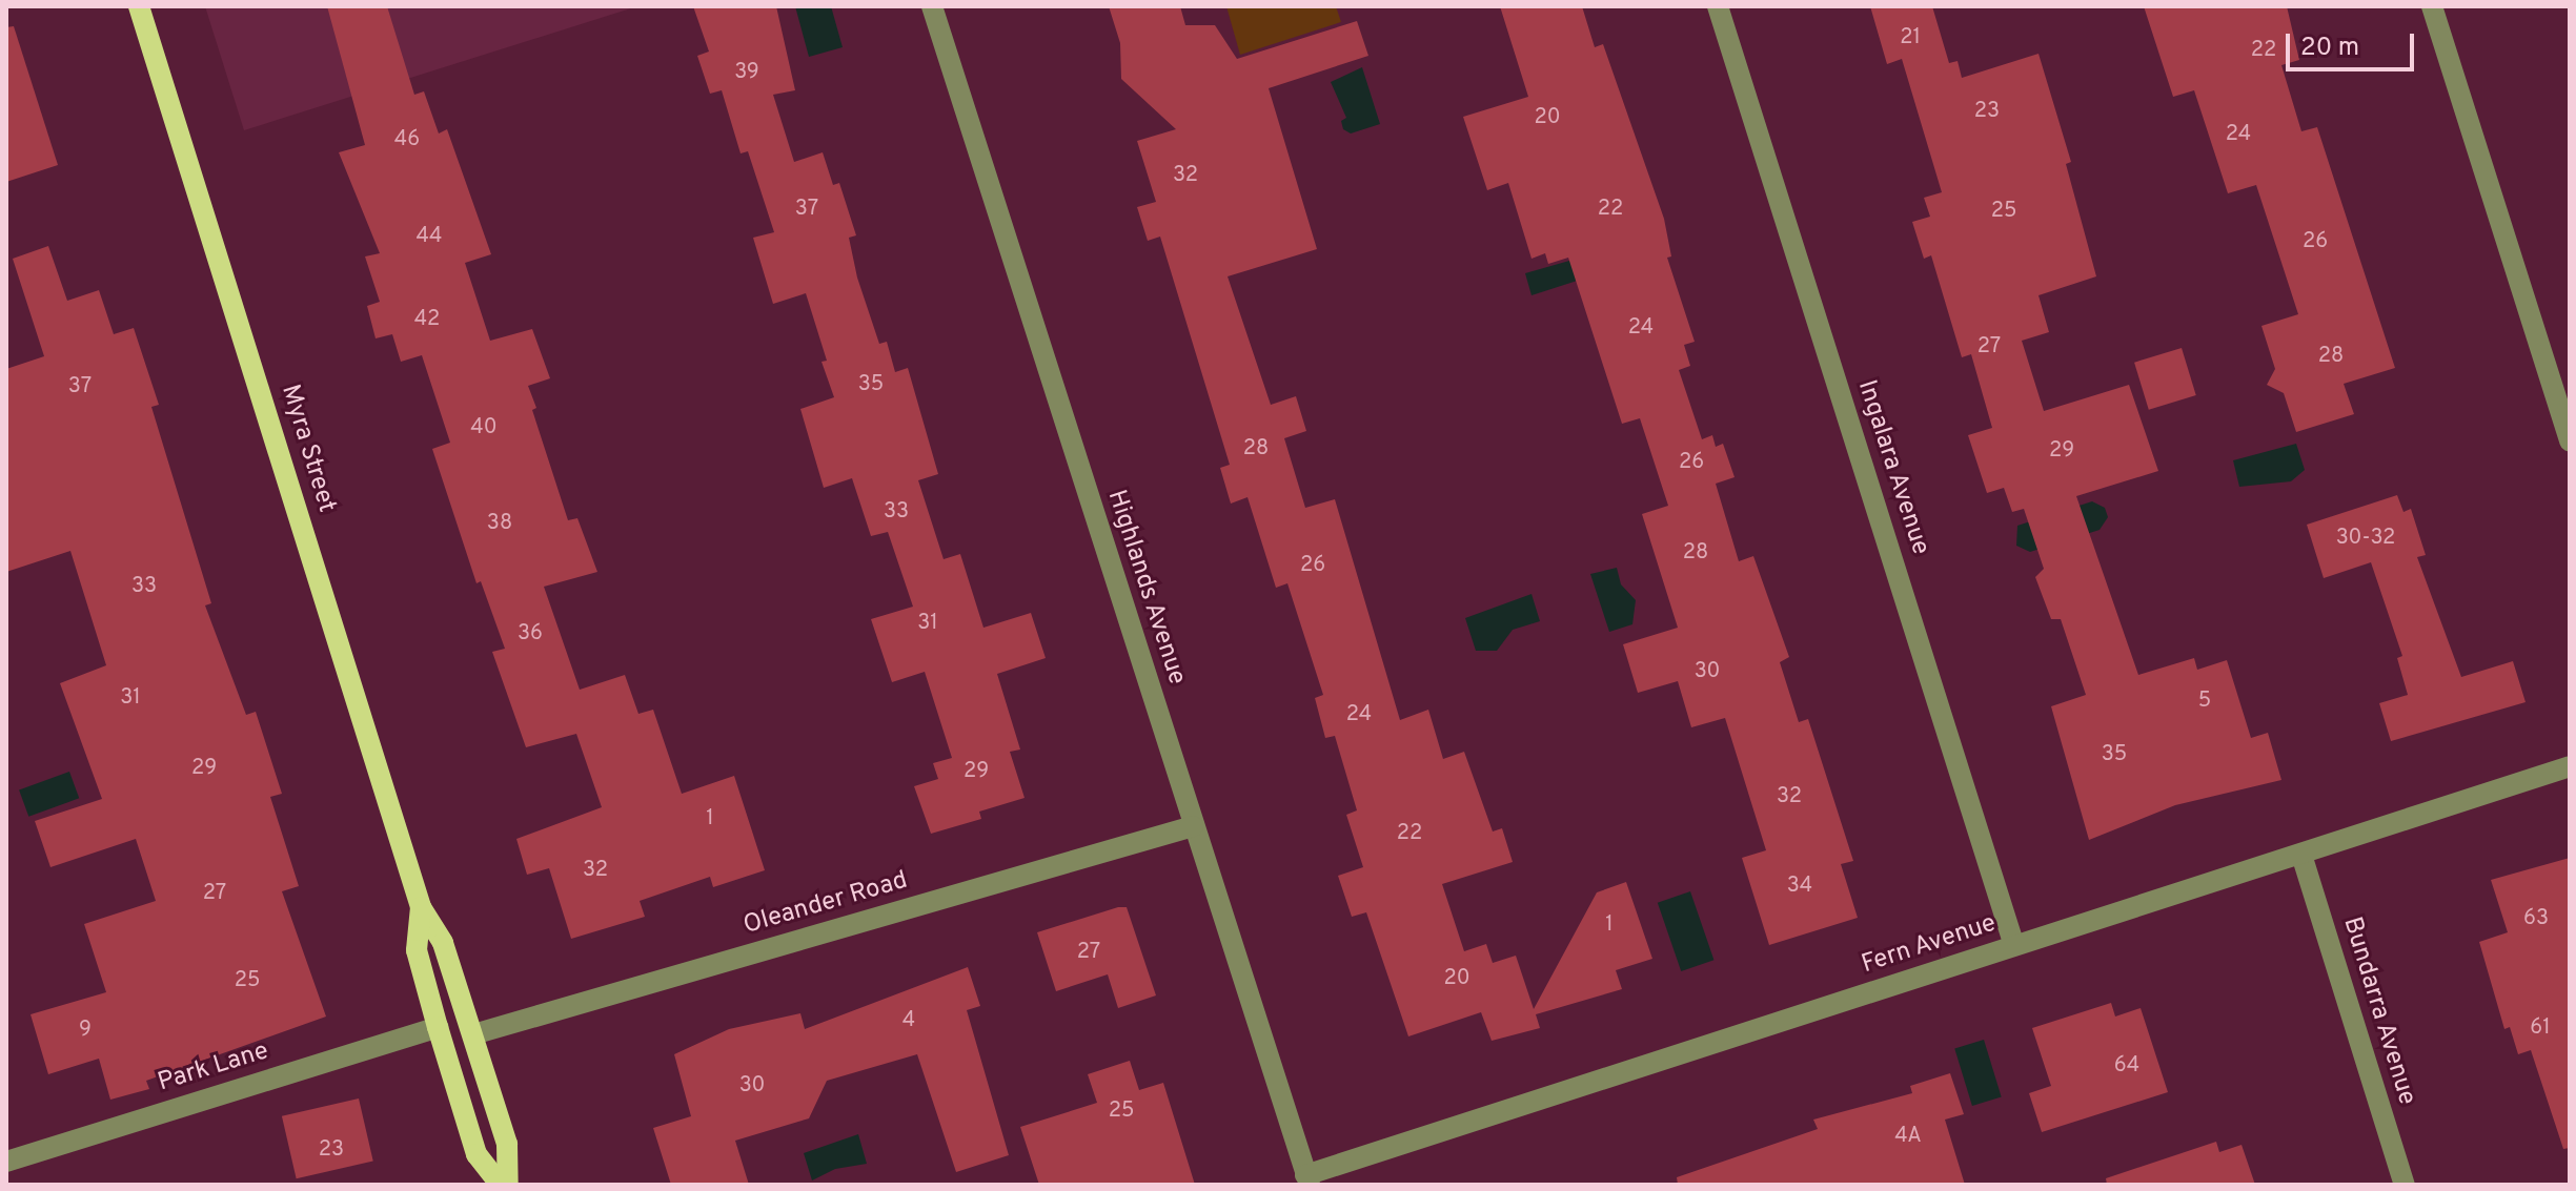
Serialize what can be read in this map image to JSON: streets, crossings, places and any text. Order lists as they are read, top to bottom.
{
  "streets": {
    "main road": ["Myra Street"],
    "street": [
      "Ingalara Avenue",
      "Highlands Avenue",
      "Oleander Road",
      "Fern Avenue",
      "Bundarra Avenue",
      "Park Lane"
    ]
  },
  "crossings": [
    ["Myra Street", "Oleander Road"],
    ["Myra Street", "Park Lane"],
    ["Ingalara Avenue", "Fern Avenue"],
    ["Highlands Avenue", "Oleander Road"],
    ["Highlands Avenue", "Fern Avenue"],
    ["Fern Avenue", "Bundarra Avenue"]
  ],
  "house_numbers": [
    "21",
    "22",
    "39",
    "23",
    "20",
    "24",
    "46",
    "32",
    "37",
    "22",
    "25",
    "44",
    "26",
    "42",
    "24",
    "27",
    "28",
    "35",
    "37",
    "40",
    "28",
    "29",
    "26",
    "33",
    "38",
    "30-32",
    "28",
    "26",
    "33",
    "31",
    "36",
    "30",
    "31",
    "5",
    "24",
    "35",
    "29",
    "29",
    "32",
    "1",
    "22",
    "32",
    "34",
    "27",
    "63",
    "1",
    "27",
    "20",
    "25",
    "4",
    "61",
    "9",
    "64",
    "30",
    "25",
    "4A",
    "23"
  ],
  "scale_bar": "20 m"
}
